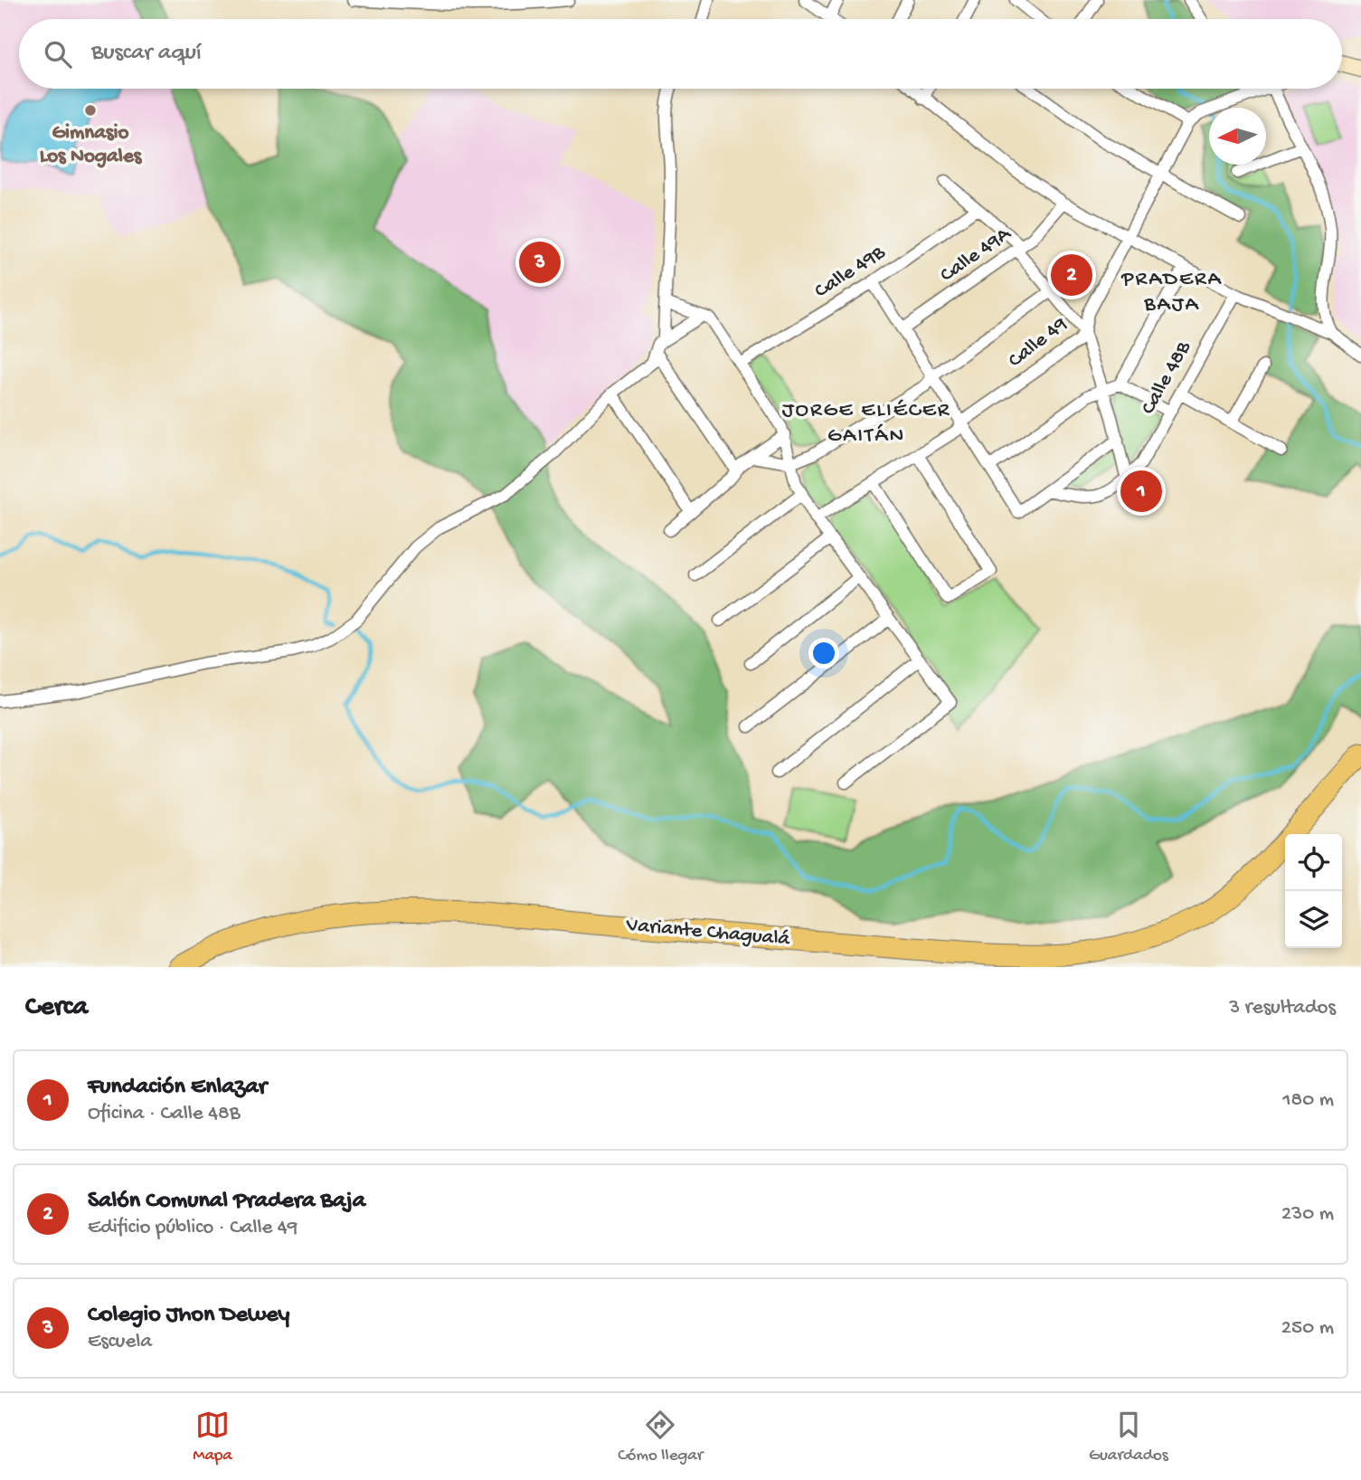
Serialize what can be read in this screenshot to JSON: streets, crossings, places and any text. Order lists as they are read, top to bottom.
{
  "streets": {
    "highway": ["Variante Chagualá"],
    "street": [
      "Calle 49A",
      "Calle 49B",
      "Calle 49",
      "Calle 48B"
    ]
  },
  "districts": ["PRADERA BAJA", "JORGE ELIÉCER GAITÁN"],
  "places": ["Gimnasio Los Nogales"],
  "north": "left",
  "page": {
    "search": "Buscar aquí",
    "pins": ["3", "2", "1"],
    "heading": ["Cerca", "3 resultados"],
    "list": [
      {
        "mark": "1",
        "name": "Fundación Enlazar",
        "note": "Oficina · Calle 48B",
        "value": "180 m"
      },
      {
        "mark": "2",
        "name": "Salón Comunal Pradera Baja",
        "note": "Edificio público · Calle 49",
        "value": "230 m"
      },
      {
        "mark": "3",
        "name": "Colegio Jhon Dewey",
        "note": "Escuela",
        "value": "250 m"
      }
    ],
    "nav": ["Mapa", "Cómo llegar", "Guardados"]
  }
}
